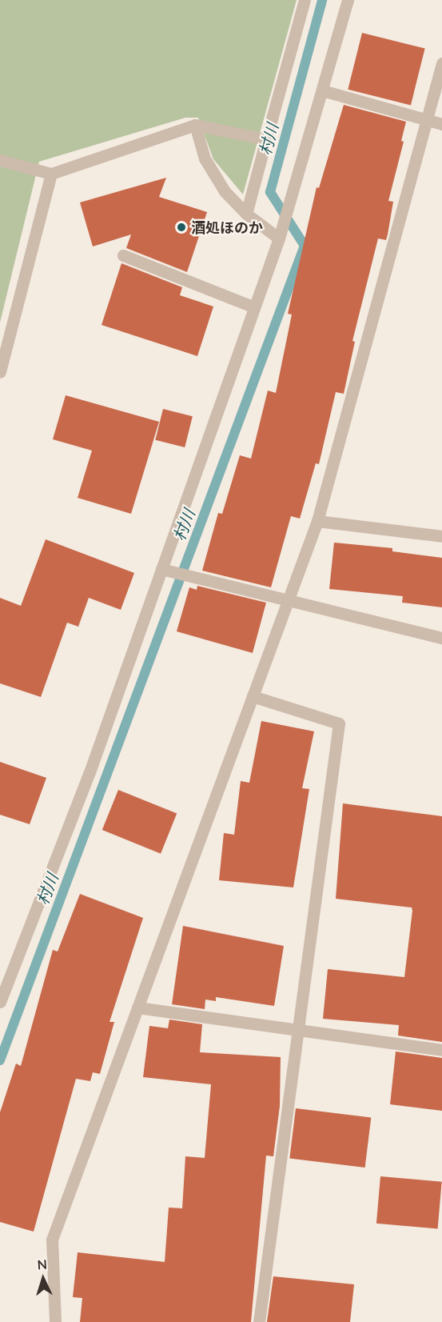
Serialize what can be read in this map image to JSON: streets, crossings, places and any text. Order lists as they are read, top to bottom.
{
  "water": ["村川"],
  "places": ["酒処ほのか"],
  "north": "top"
}
